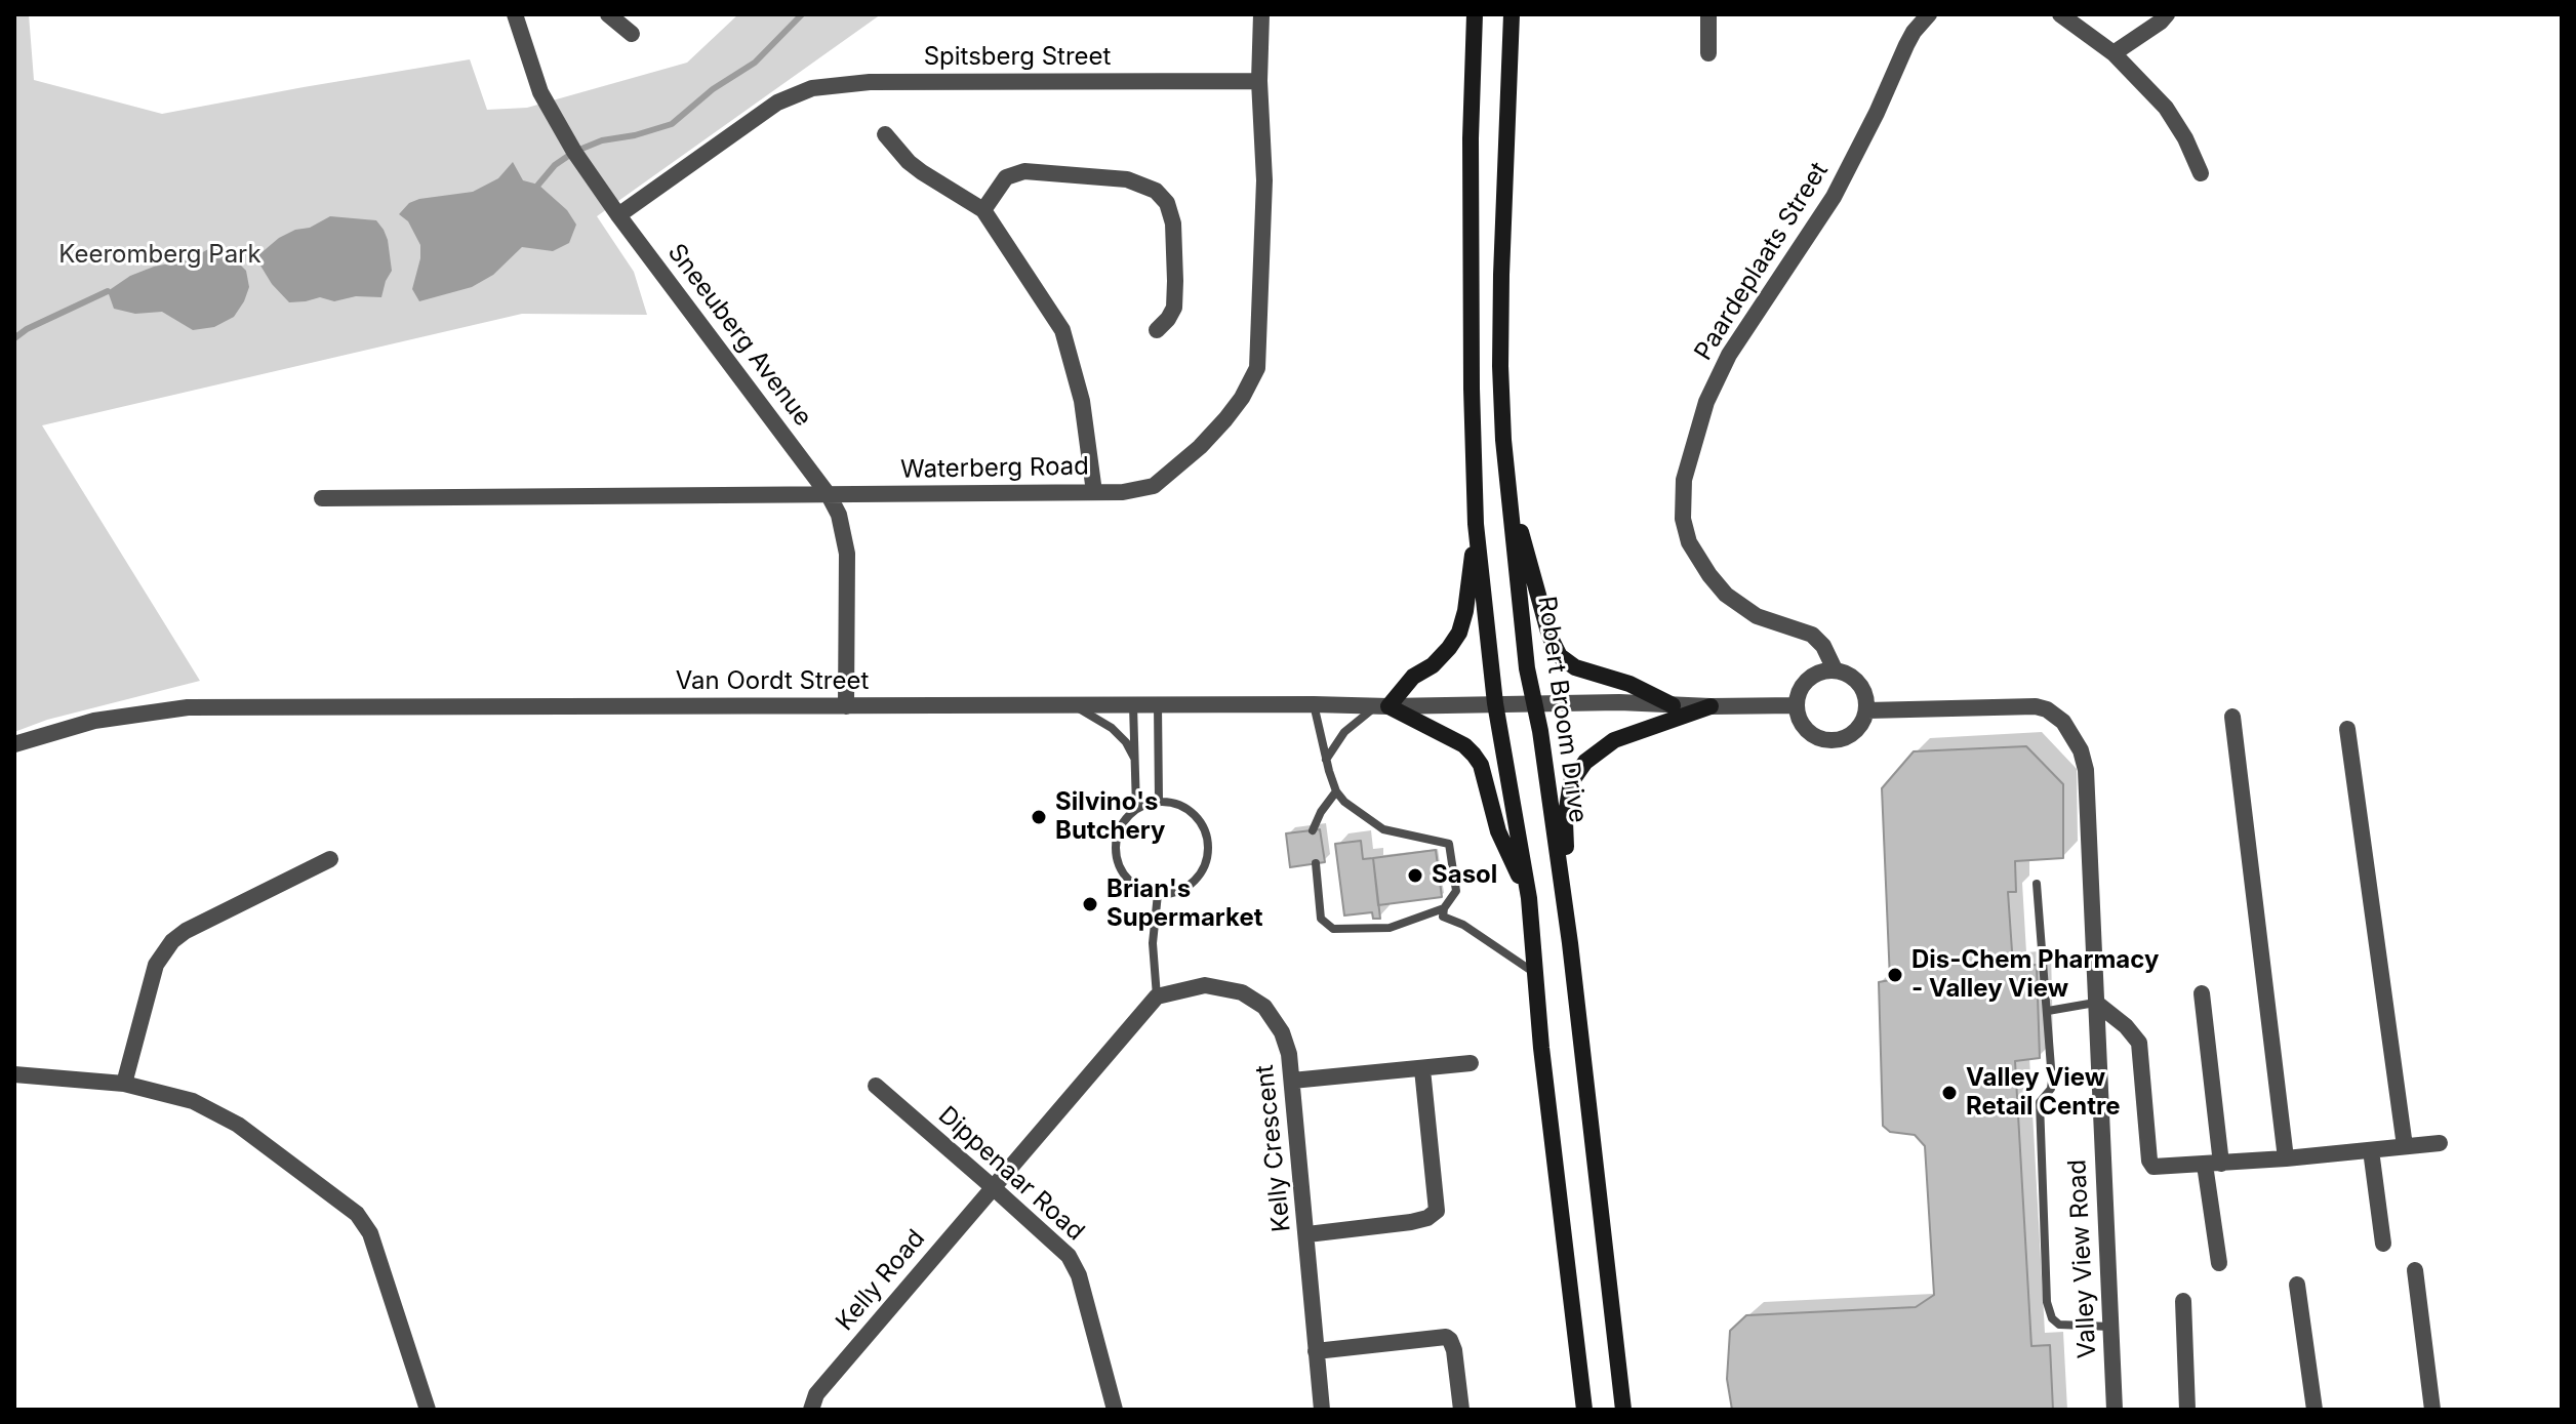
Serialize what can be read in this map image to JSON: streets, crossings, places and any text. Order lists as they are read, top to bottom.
{
  "streets": {
    "street": [
      "Spitsberg Street",
      "Paardeplaats Street",
      "Sneeuberg Avenue",
      "Waterberg Road",
      "Van Oordt Street",
      "Robert Broom Drive",
      "Kelly Crescent",
      "Dippenaar Road",
      "Valley View Road",
      "Kelly Road"
    ]
  },
  "crossings": [
    ["Spitsberg Street", "Sneeuberg Avenue"],
    ["Spitsberg Street", "Waterberg Road"],
    ["Paardeplaats Street", "Valley View Road"],
    ["Sneeuberg Avenue", "Waterberg Road"],
    ["Sneeuberg Avenue", "Van Oordt Street"],
    ["Van Oordt Street", "Robert Broom Drive"],
    ["Dippenaar Road", "Kelly Road"]
  ],
  "parks": ["Keeromberg Park"],
  "places": [
    "Silvino's Butchery",
    "Sasol",
    "Brian's Supermarket",
    "Dis-Chem Pharmacy - Valley View",
    "Valley View Retail Centre"
  ]
}
